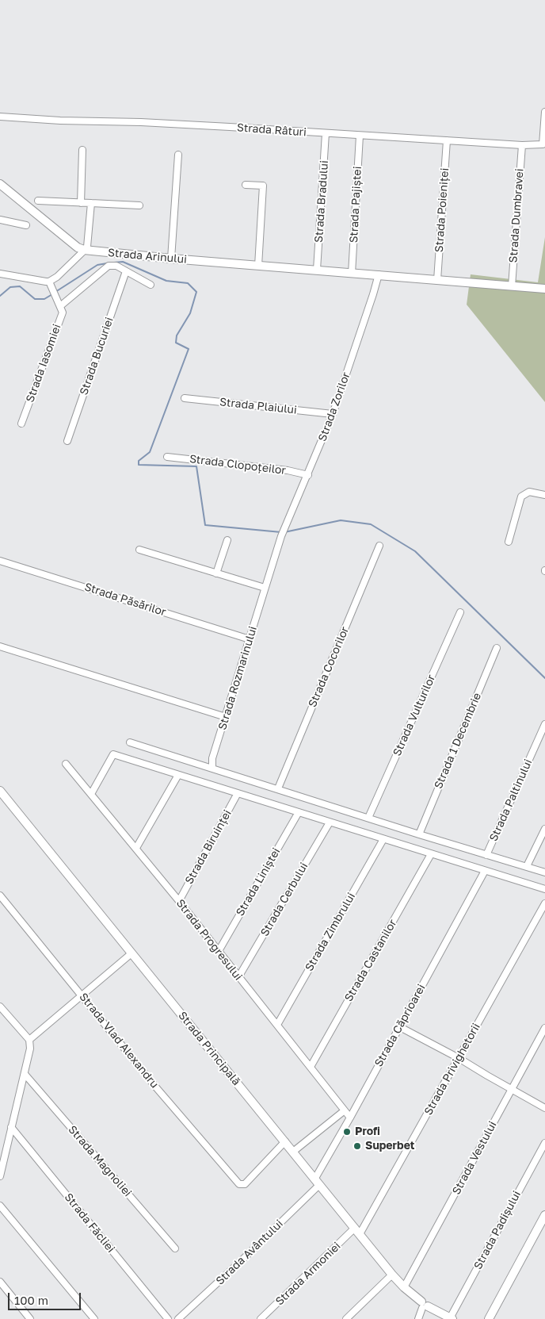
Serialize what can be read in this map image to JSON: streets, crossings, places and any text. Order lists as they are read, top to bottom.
{
  "streets": {
    "street": [
      "Strada Râturi",
      "Strada Bradului",
      "Strada Pajiștei",
      "Strada Poieniței",
      "Strada Dumbravei",
      "Strada Arinului",
      "Strada Bucuriei",
      "Strada Iasomiei",
      "Strada Plaiului",
      "Strada Zorilor",
      "Strada Clopoțeilor",
      "Strada Păsărilor",
      "Strada Cocorilor",
      "Strada Rozmarinului",
      "Strada Vulturilor",
      "Strada 1 Decembrie",
      "Strada Paltinului",
      "Strada Biruinței",
      "Strada Liniștei",
      "Strada Cerbului",
      "Strada Zimbrului",
      "Strada Progresului",
      "Strada Castanilor",
      "Strada Căprioarei",
      "Strada Vlad Alexandru",
      "Strada Principală",
      "Strada Privighetorii",
      "Strada Vestului",
      "Strada Magnoliei",
      "Strada Făcliei",
      "Strada Padișului",
      "Strada Avântului",
      "Strada Armoniei"
    ]
  },
  "crossings": [
    ["Strada Râturi", "Strada Bradului"],
    ["Strada Râturi", "Strada Pajiștei"],
    ["Strada Râturi", "Strada Poieniței"],
    ["Strada Râturi", "Strada Dumbravei"],
    ["Strada Bradului", "Strada Arinului"],
    ["Strada Pajiștei", "Strada Arinului"],
    ["Strada Poieniței", "Strada Arinului"],
    ["Strada Dumbravei", "Strada Arinului"],
    ["Strada Arinului", "Strada Zorilor"],
    ["Strada Plaiului", "Strada Zorilor"],
    ["Strada Zorilor", "Strada Clopoțeilor"],
    ["Strada Zorilor", "Strada Rozmarinului"],
    ["Strada Păsărilor", "Strada Rozmarinului"],
    ["Strada Biruinței", "Strada Progresului"],
    ["Strada Liniștei", "Strada Progresului"],
    ["Strada Cerbului", "Strada Progresului"],
    ["Strada Zimbrului", "Strada Progresului"],
    ["Strada Progresului", "Strada Castanilor"],
    ["Strada Progresului", "Strada Căprioarei"],
    ["Strada Căprioarei", "Strada Principală"],
    ["Strada Căprioarei", "Strada Avântului"],
    ["Strada Vlad Alexandru", "Strada Principală"],
    ["Strada Principală", "Strada Privighetorii"],
    ["Strada Principală", "Strada Vestului"],
    ["Strada Principală", "Strada Padișului"],
    ["Strada Principală", "Strada Avântului"],
    ["Strada Principală", "Strada Armoniei"],
    ["Strada Privighetorii", "Strada Armoniei"]
  ],
  "places": ["Profi", "Superbet"],
  "scale_bar": "100 m"
}
